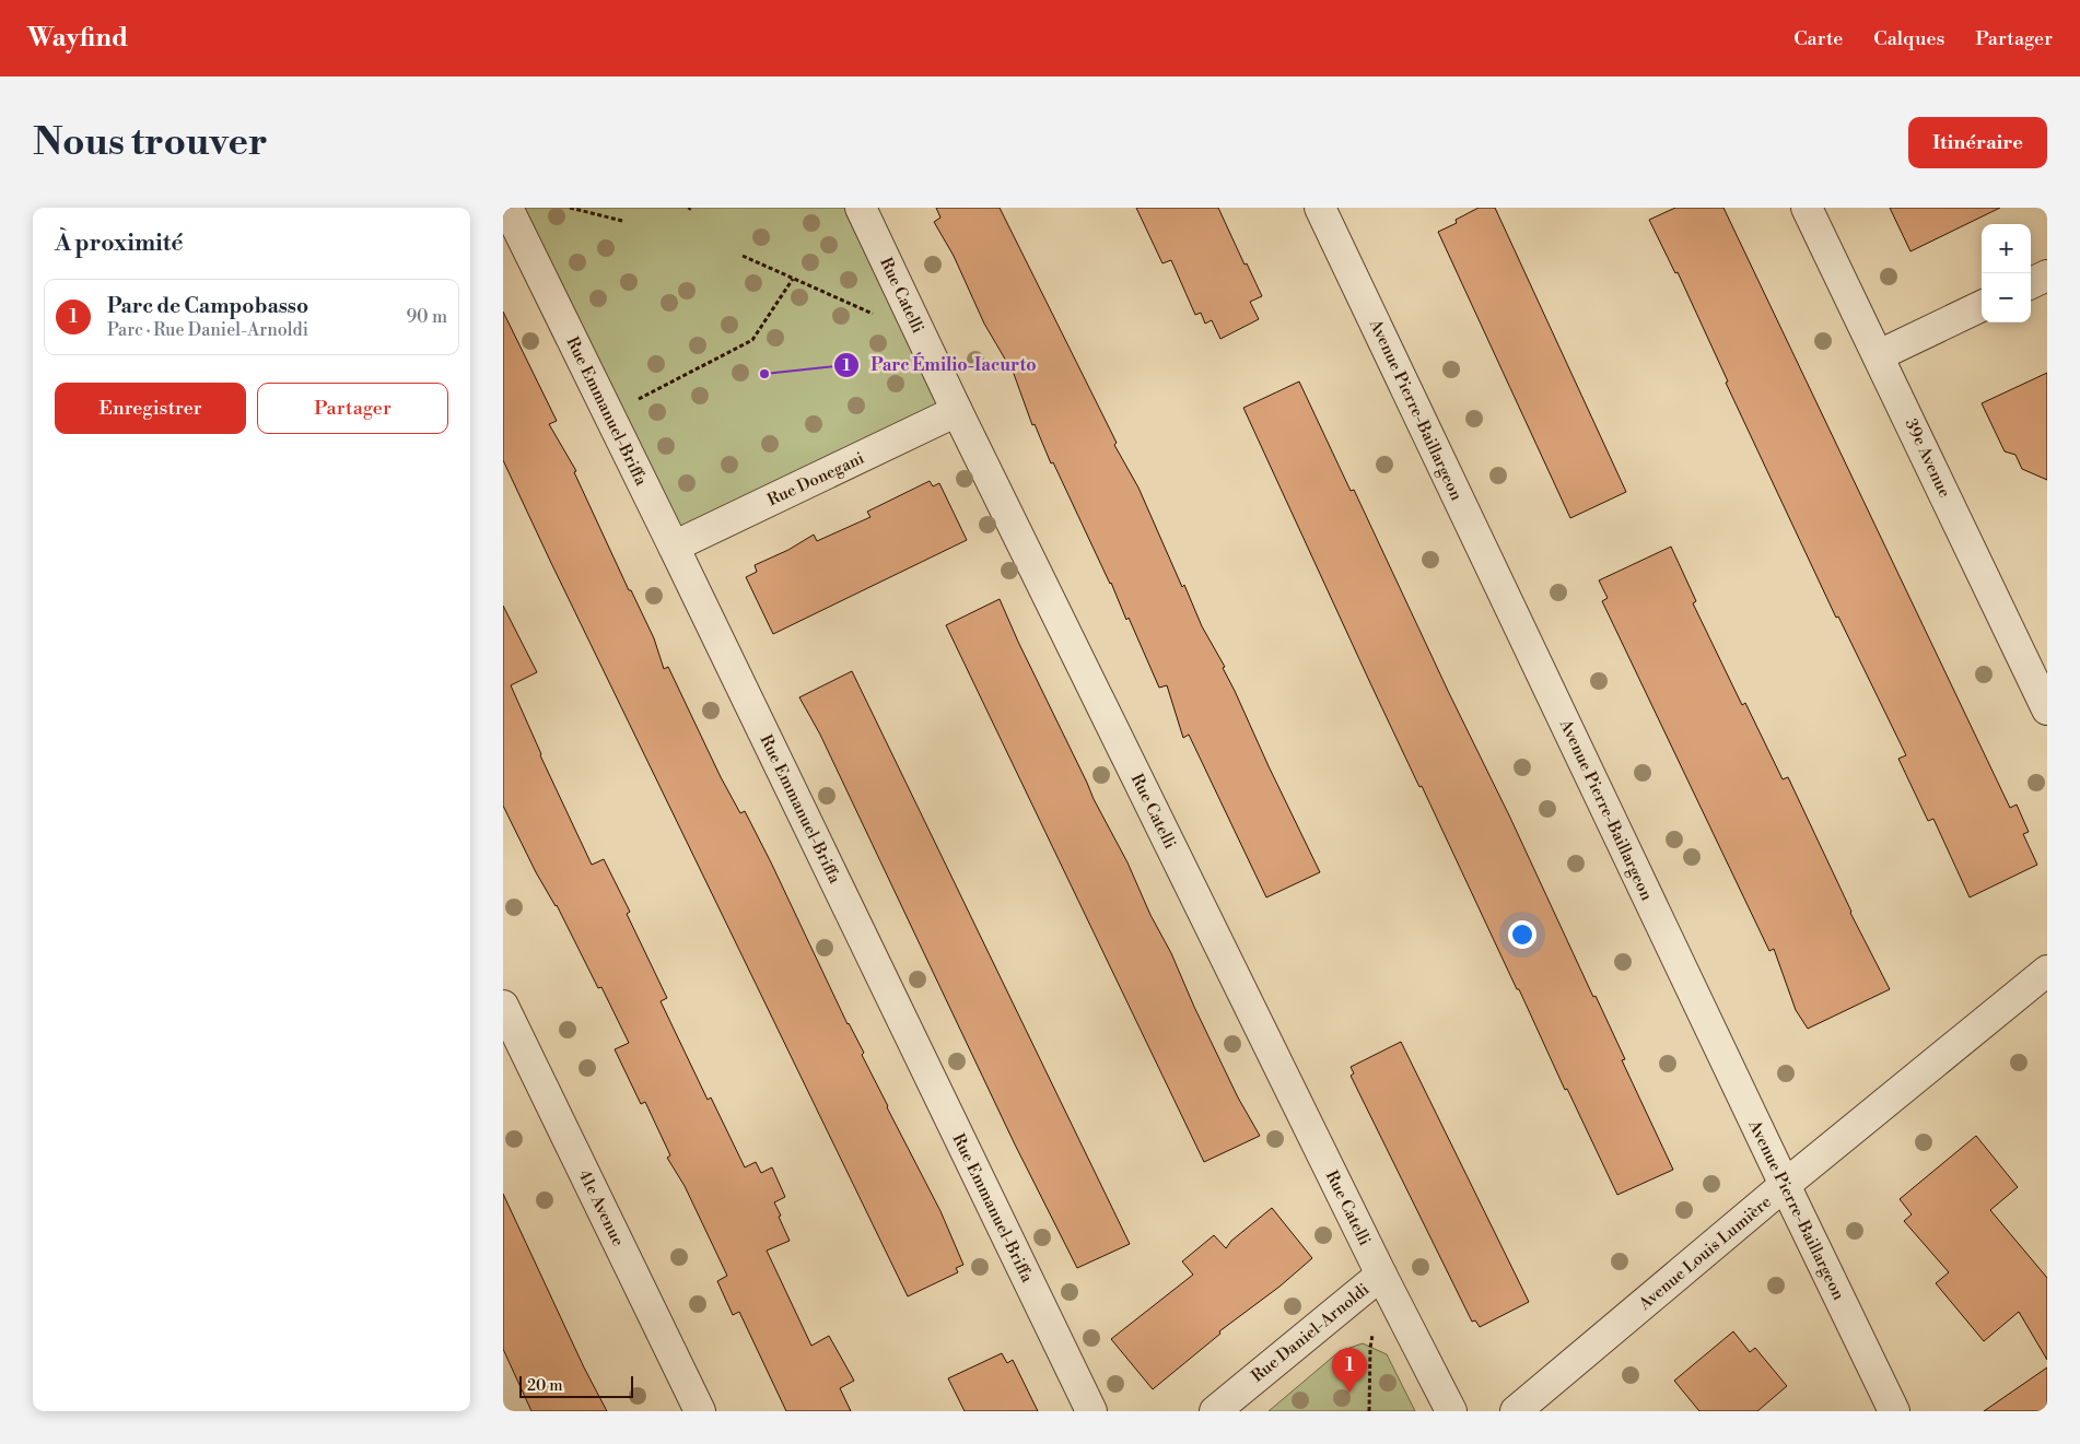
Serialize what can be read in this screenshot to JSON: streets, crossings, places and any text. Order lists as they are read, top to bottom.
{
  "streets": {
    "street": [
      "Rue Catelli",
      "Avenue Pierre-Baillargeon",
      "Rue Emmanuel-Briffa",
      "39e Avenue",
      "Rue Donegani",
      "41e Avenue",
      "Avenue Louis Lumière",
      "Rue Daniel-Arnoldi"
    ]
  },
  "crossings": [
    ["Rue Catelli", "Rue Donegani"],
    ["Rue Catelli", "Rue Daniel-Arnoldi"],
    ["Avenue Pierre-Baillargeon", "Avenue Louis Lumière"],
    ["Rue Emmanuel-Briffa", "Rue Donegani"]
  ],
  "places": ["Parc Émilio-Iacurto"],
  "scale_bar": "20 m",
  "page": {
    "header": "Wayfind",
    "nav": ["Carte", "Calques", "Partager"],
    "buttons": [
      "Itinéraire",
      ["Enregistrer", "Partager"]
    ],
    "title": "Nous trouver",
    "heading": "À proximité",
    "map_buttons": ["+", "−"],
    "list": [
      {
        "mark": "1",
        "name": "Parc de Campobasso",
        "note": "Parc · Rue Daniel-Arnoldi",
        "value": "90 m"
      }
    ],
    "pins": "1",
    "scale": "20 m"
  }
}
